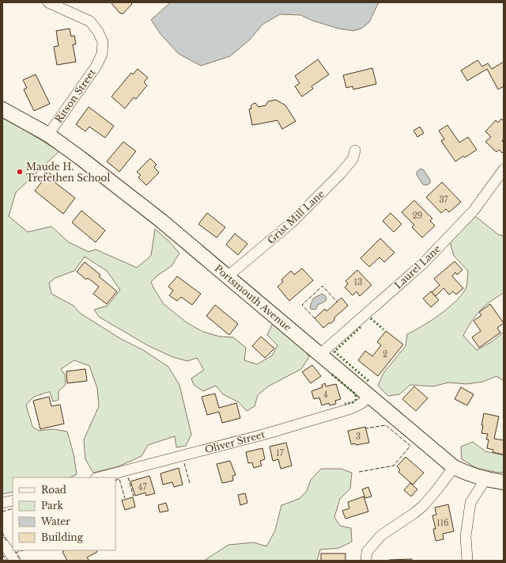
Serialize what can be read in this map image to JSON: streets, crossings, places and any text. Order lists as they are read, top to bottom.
{
  "streets": {
    "main road": ["Portsmouth Avenue"],
    "street": [
      "Ritson Street",
      "Grist Mill Lane",
      "Laurel Lane",
      "Oliver Street"
    ]
  },
  "crossings": [
    ["Ritson Street", "Portsmouth Avenue"],
    ["Grist Mill Lane", "Portsmouth Avenue"],
    ["Laurel Lane", "Portsmouth Avenue"],
    ["Portsmouth Avenue", "Oliver Street"]
  ],
  "places": ["Maude H. Trefethen School"],
  "house_numbers": [
    "37",
    "29",
    "13",
    "2",
    "4",
    "3",
    "17",
    "47",
    "116"
  ],
  "legend": [
    "Road",
    "Park",
    "Water",
    "Building"
  ]
}
